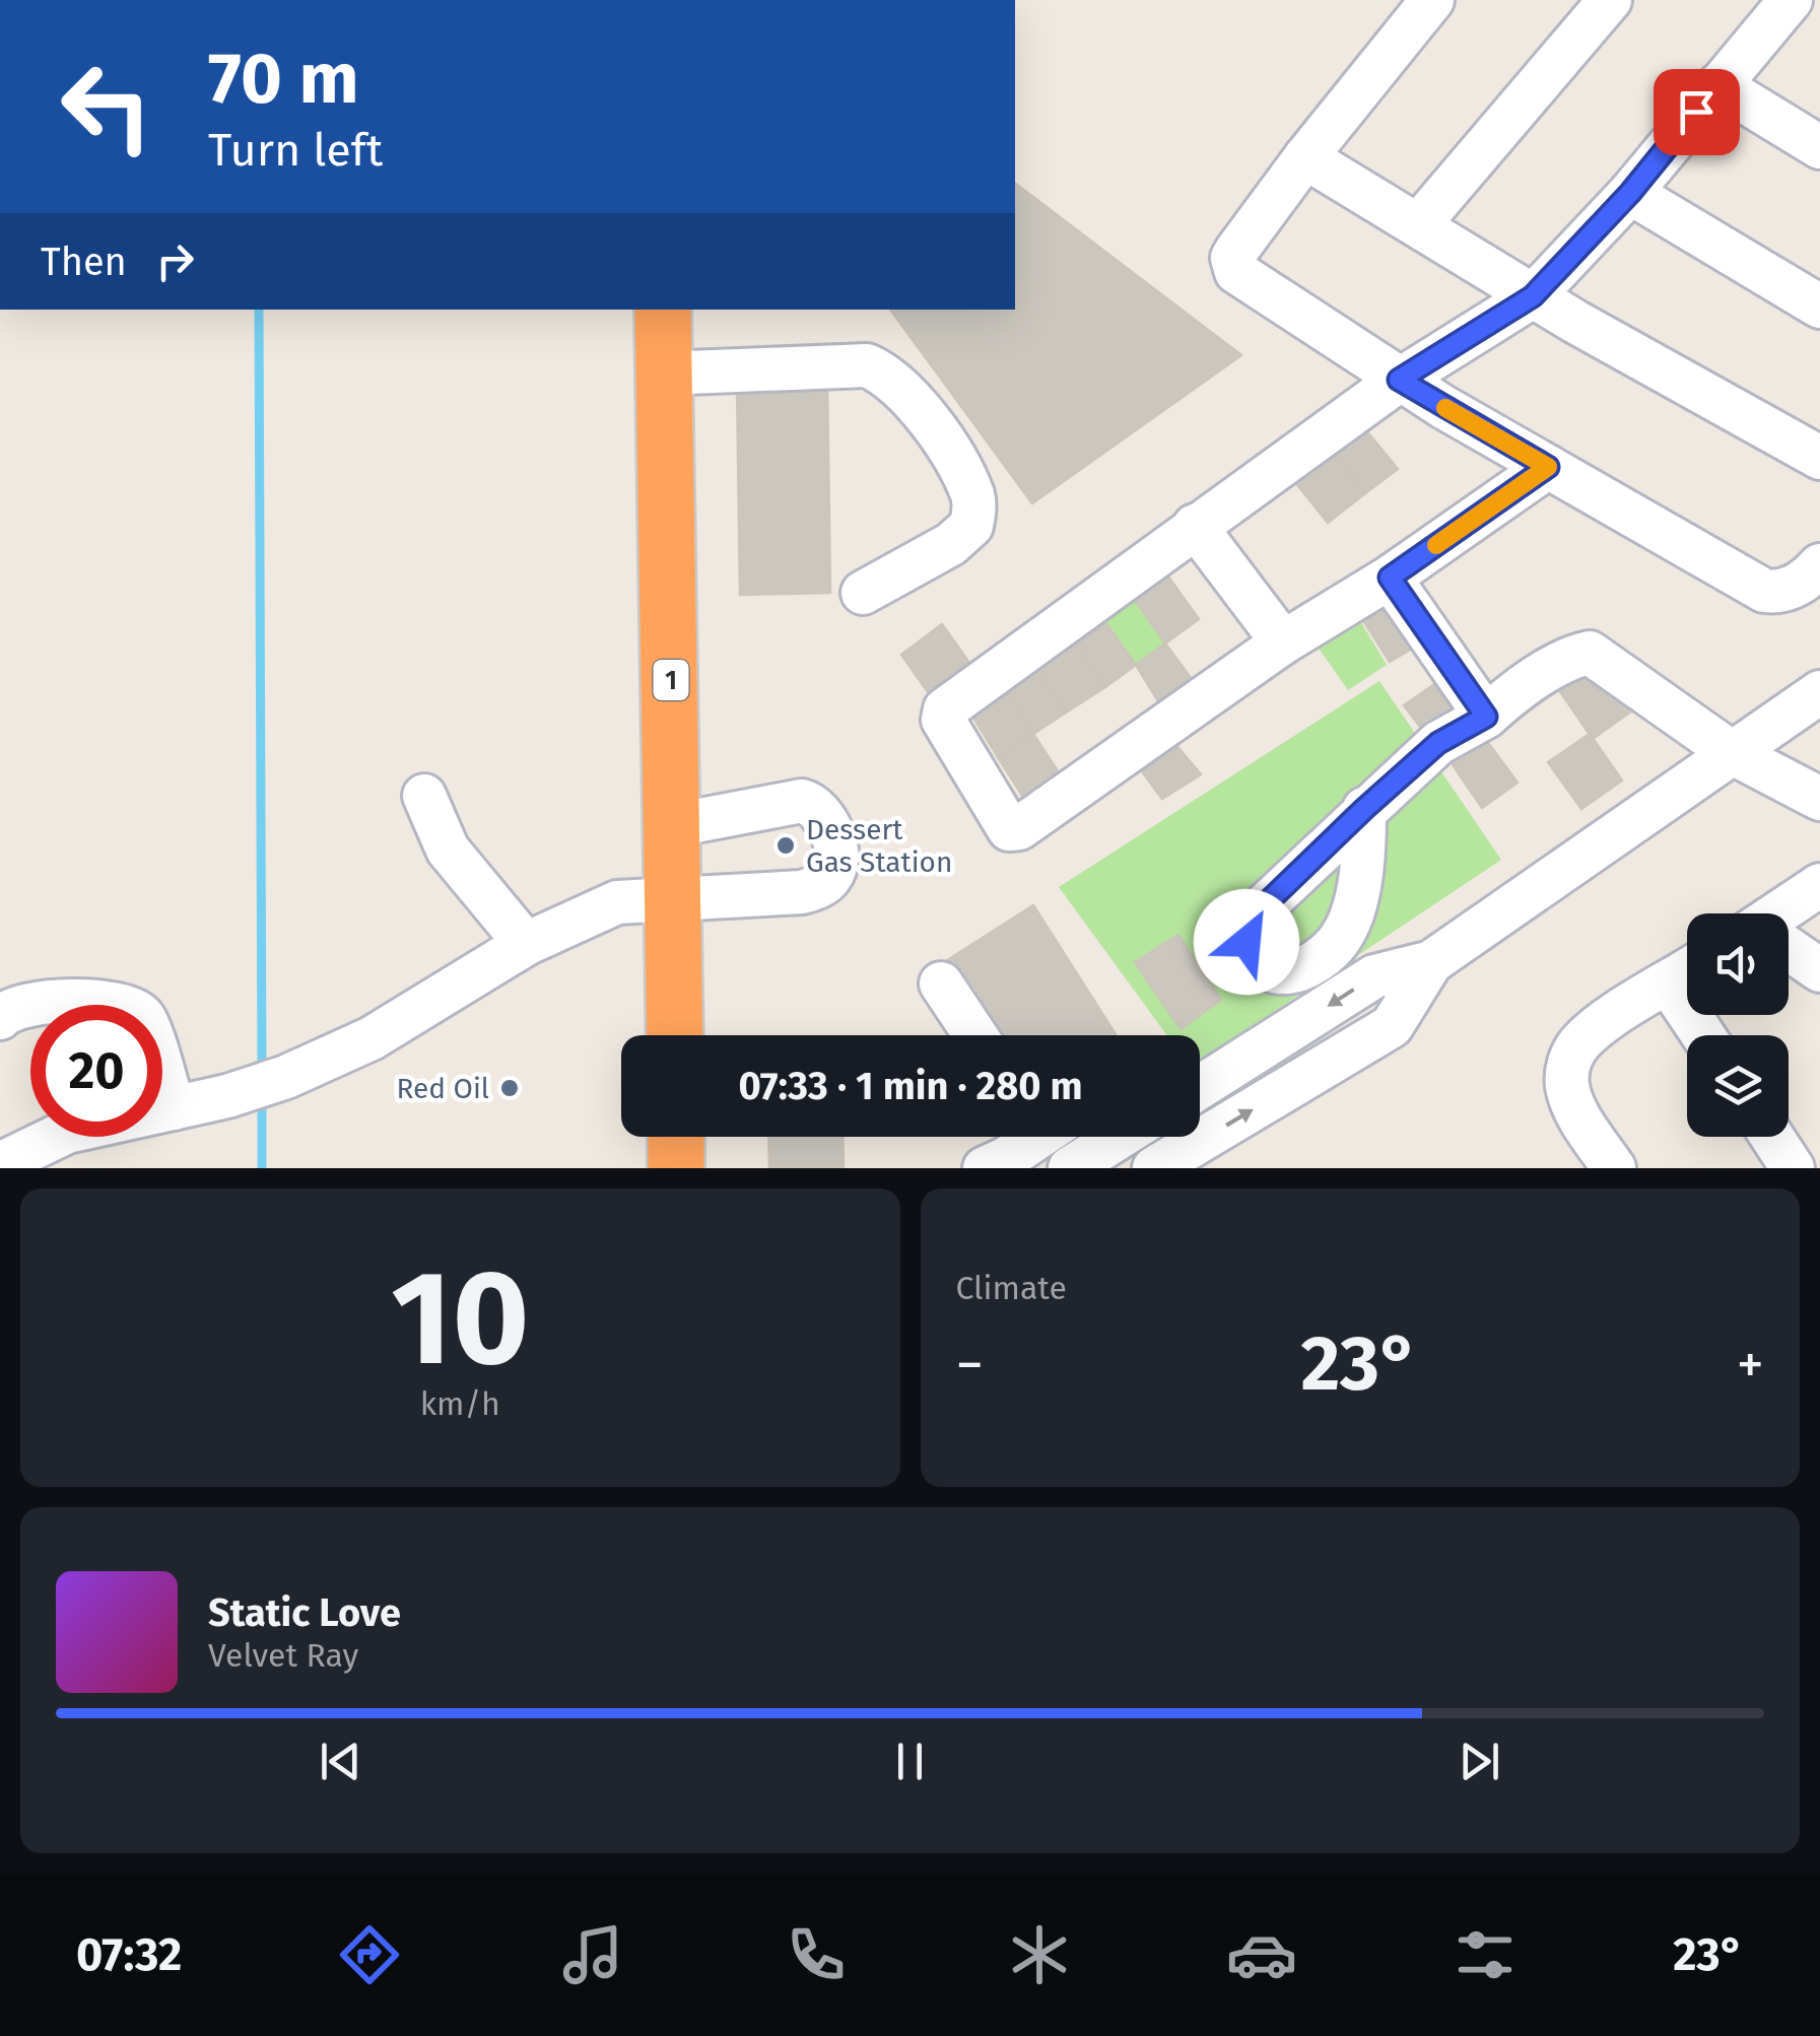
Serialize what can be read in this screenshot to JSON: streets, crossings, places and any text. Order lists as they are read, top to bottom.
{
  "streets": {
    "highway": ["1"]
  },
  "places": ["Dessert Gas Station", "Red Oil"],
  "page": {
    "turn": ["70 m", "Turn left"],
    "then": "Then",
    "limit": "20",
    "trip": "07:33 · 1 min · 280 m",
    "tile": [
      ["10", "km/h"],
      "Climate"
    ],
    "heat": ["−", "23°", "+"],
    "song": ["Static Love", "Velvet Ray"],
    "tabs": ["07:32", "23°"]
  }
}
